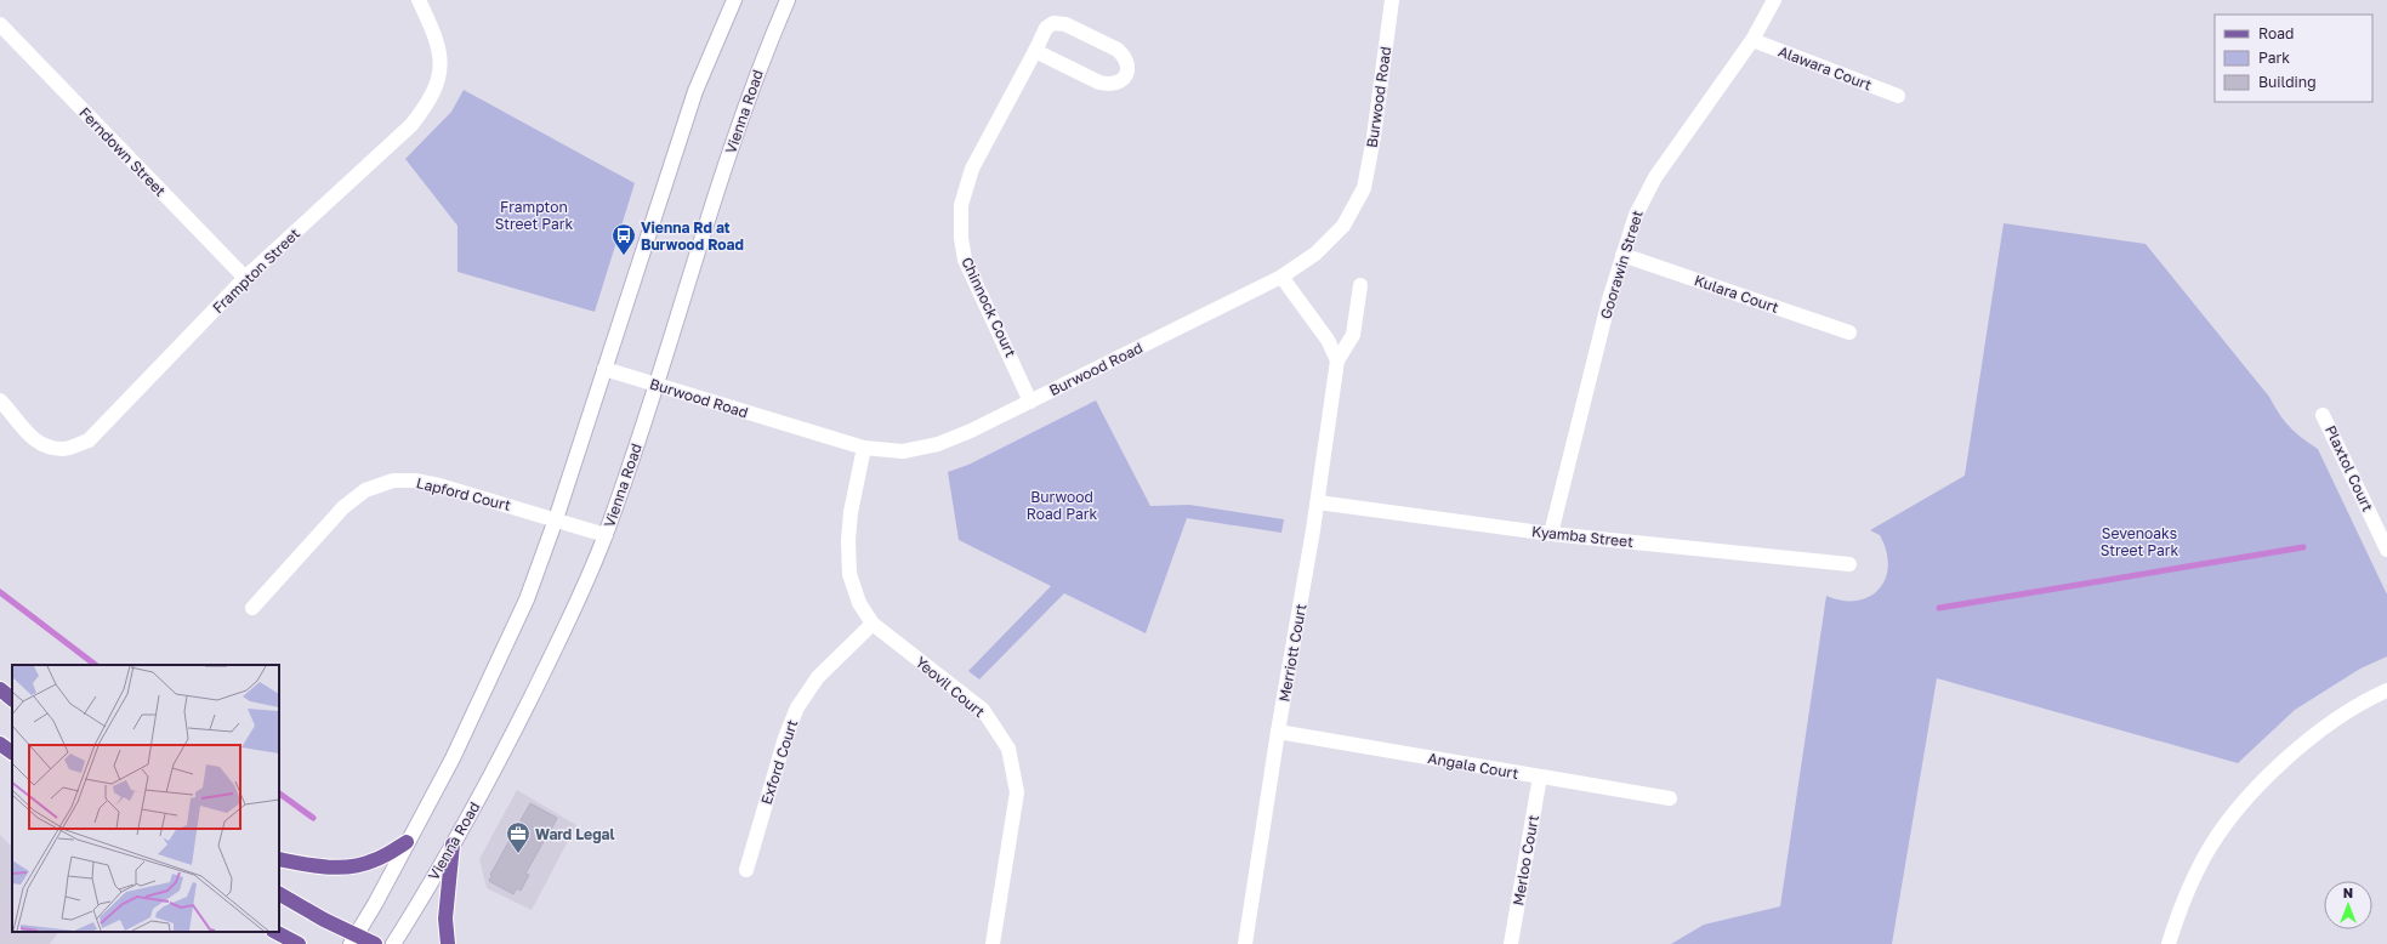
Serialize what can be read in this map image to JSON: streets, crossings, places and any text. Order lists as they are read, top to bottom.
{
  "streets": {
    "street": [
      "Alawara Court",
      "Burwood Road",
      "Vienna Road",
      "Ferndown Street",
      "Goorawin Street",
      "Frampton Street",
      "Kulara Court",
      "Chinnock Court",
      "Plaxtol Court",
      "Lapford Court",
      "Kyamba Street",
      "Merriott Court",
      "Yeovil Court",
      "Exford Court",
      "Angala Court",
      "Merloo Court"
    ]
  },
  "crossings": [
    ["Alawara Court", "Goorawin Street"],
    ["Burwood Road", "Vienna Road"],
    ["Burwood Road", "Chinnock Court"],
    ["Burwood Road", "Yeovil Court"],
    ["Vienna Road", "Lapford Court"],
    ["Ferndown Street", "Frampton Street"],
    ["Goorawin Street", "Kulara Court"],
    ["Goorawin Street", "Kyamba Street"],
    ["Kyamba Street", "Merriott Court"],
    ["Merriott Court", "Angala Court"],
    ["Yeovil Court", "Exford Court"],
    ["Angala Court", "Merloo Court"]
  ],
  "parks": ["Frampton Street Park", "Burwood Road Park", "Sevenoaks Street Park"],
  "places": {
    "bus stop": ["Vienna Rd at Burwood Road"],
    "office": ["Ward Legal"]
  },
  "legend": ["Road", "Park", "Building"],
  "north": "top"
}
